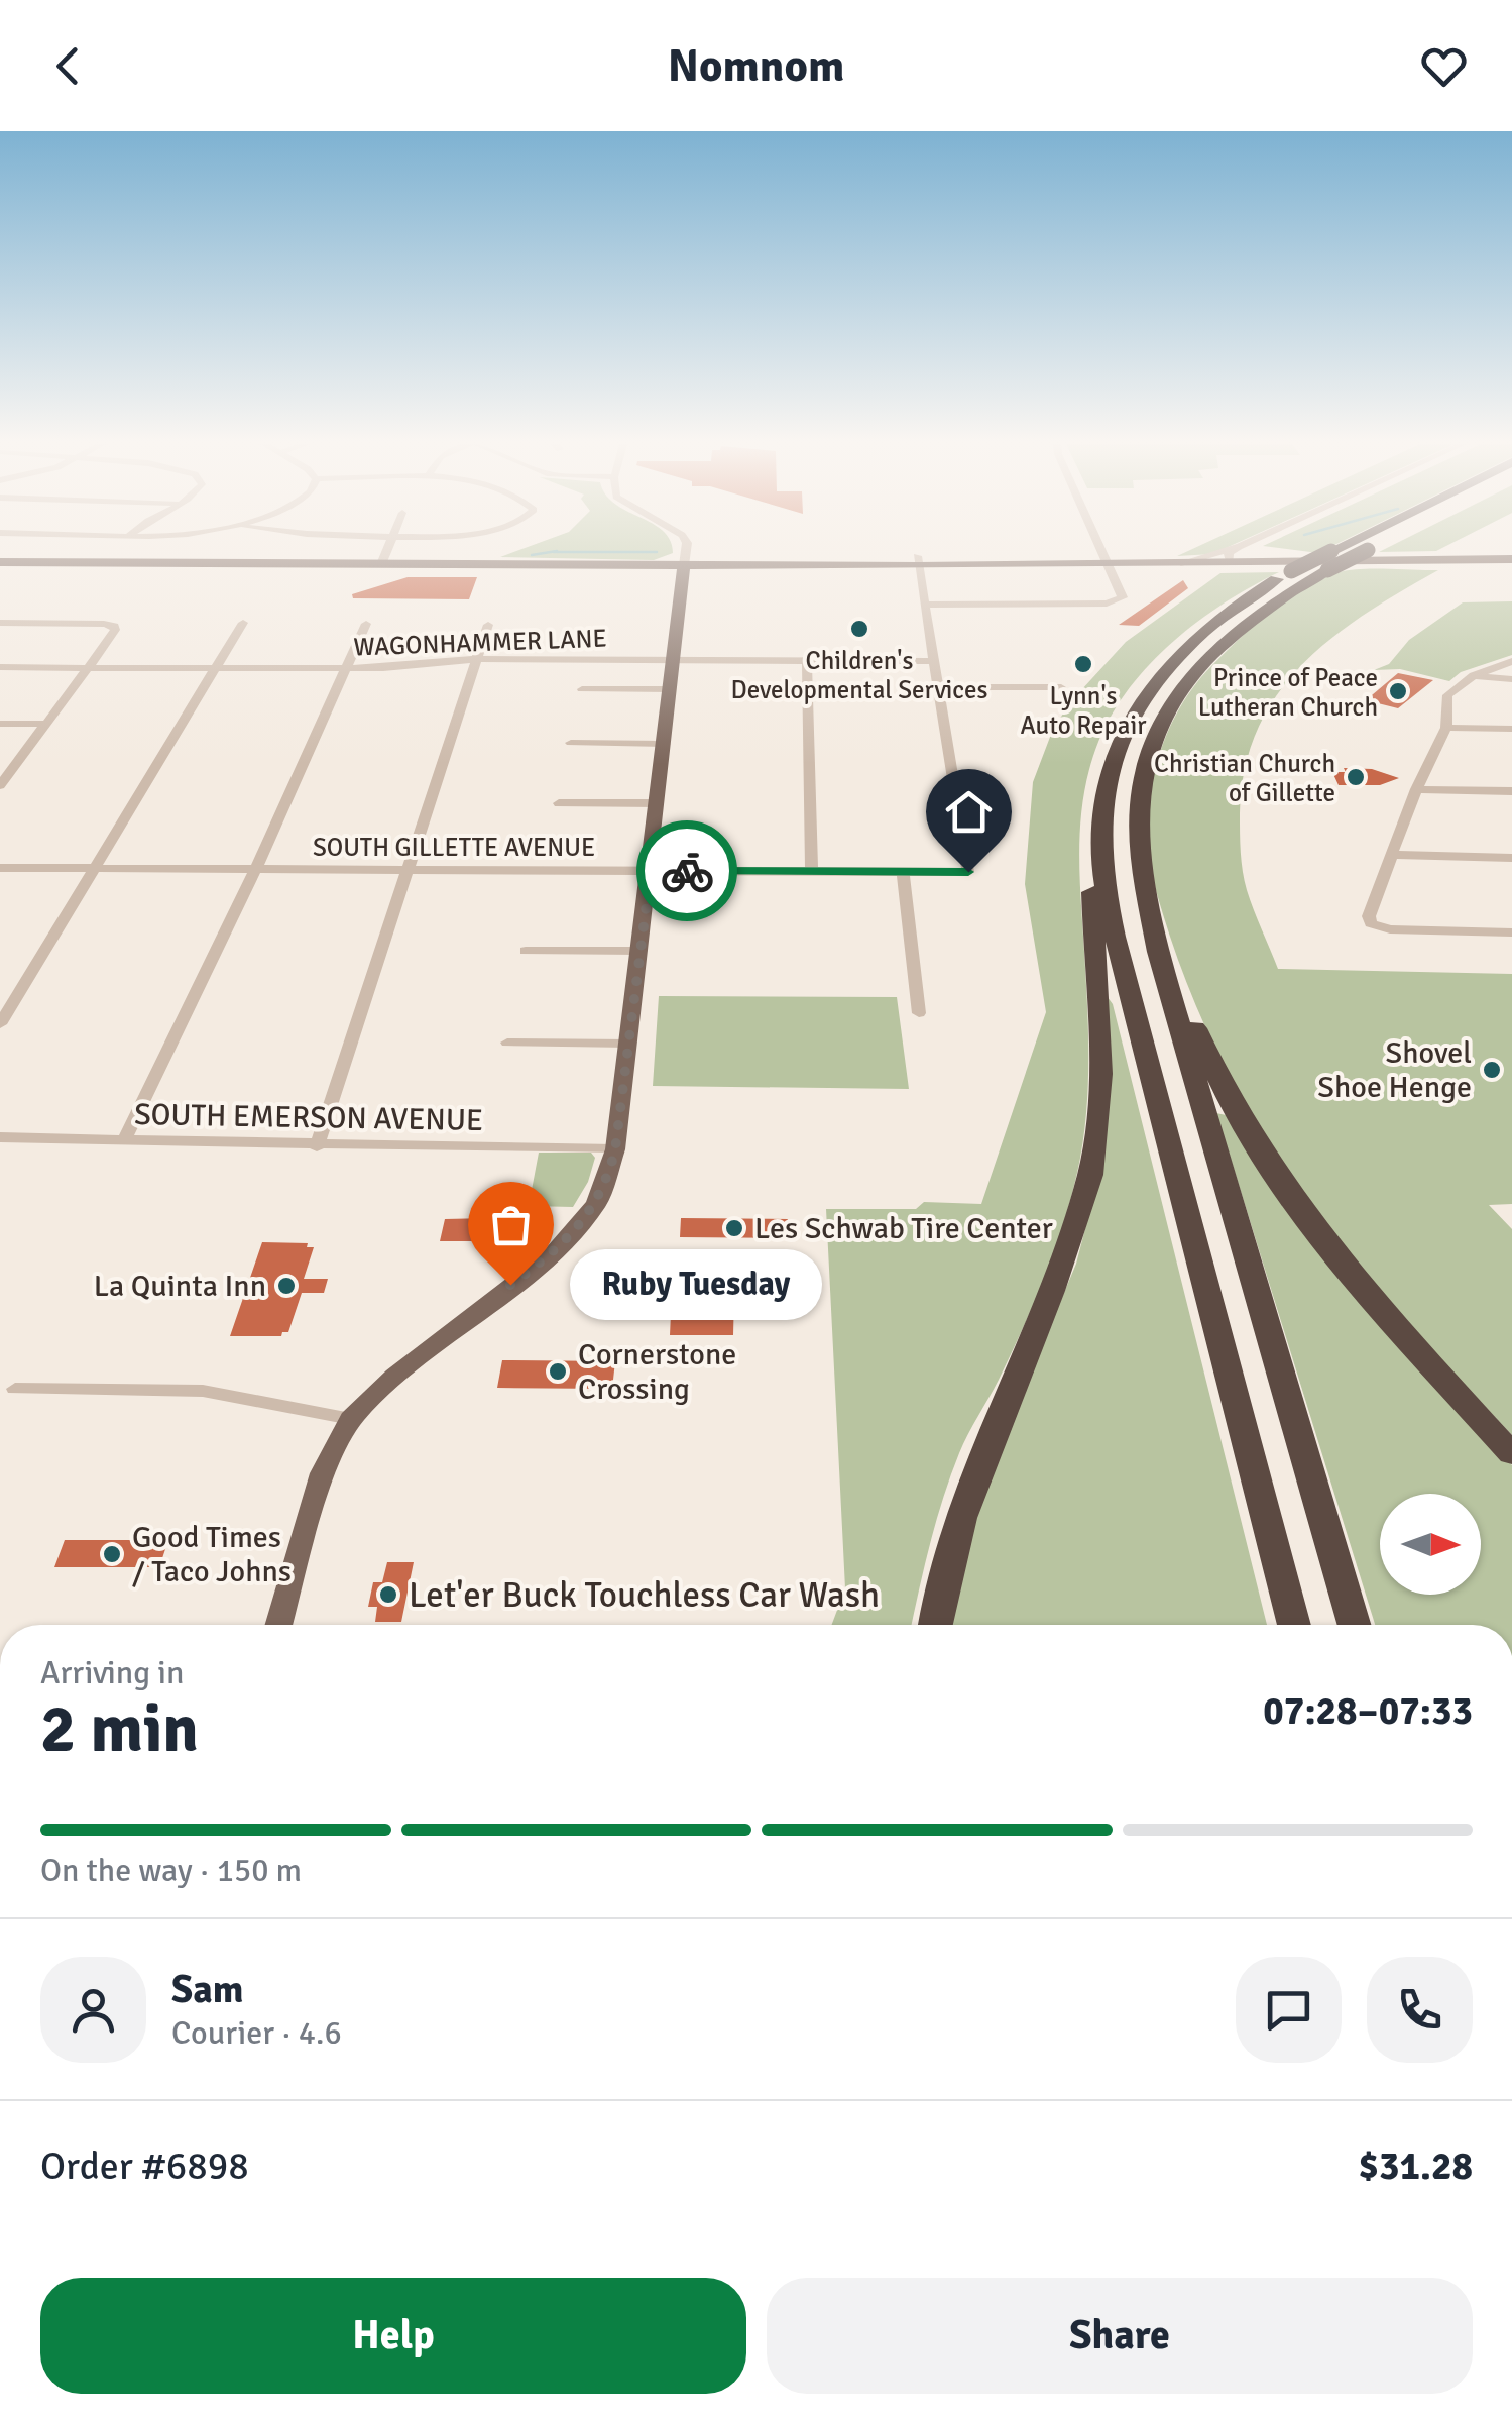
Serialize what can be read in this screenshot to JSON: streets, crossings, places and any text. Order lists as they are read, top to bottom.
{
  "streets": {
    "street": ["WAGONHAMMER LANE", "SOUTH GILLETTE AVENUE", "SOUTH EMERSON AVENUE"]
  },
  "places": [
    "Children's Developmental Services",
    "Lynn's Auto Repair",
    "Prince of Peace Lutheran Church",
    "Christian Church of Gillette",
    "Shovel Shoe Henge",
    "Les Schwab Tire Center",
    "Ruby Tuesday",
    "La Quinta Inn",
    "Cornerstone Crossing",
    "Good Times / Taco Johns",
    "Let'er Buck Touchless Car Wash"
  ],
  "north": "right",
  "page": {
    "header": "Nomnom",
    "bubble": "Ruby Tuesday",
    "heading": ["2 min", "Arriving in", "07:28–07:33"],
    "panel": [
      "Sam",
      "Courier · 4.6",
      "Order #6898",
      "$31.28"
    ],
    "bar": "On the way · 150 m",
    "buttons": ["Help", "Share"]
  }
}
